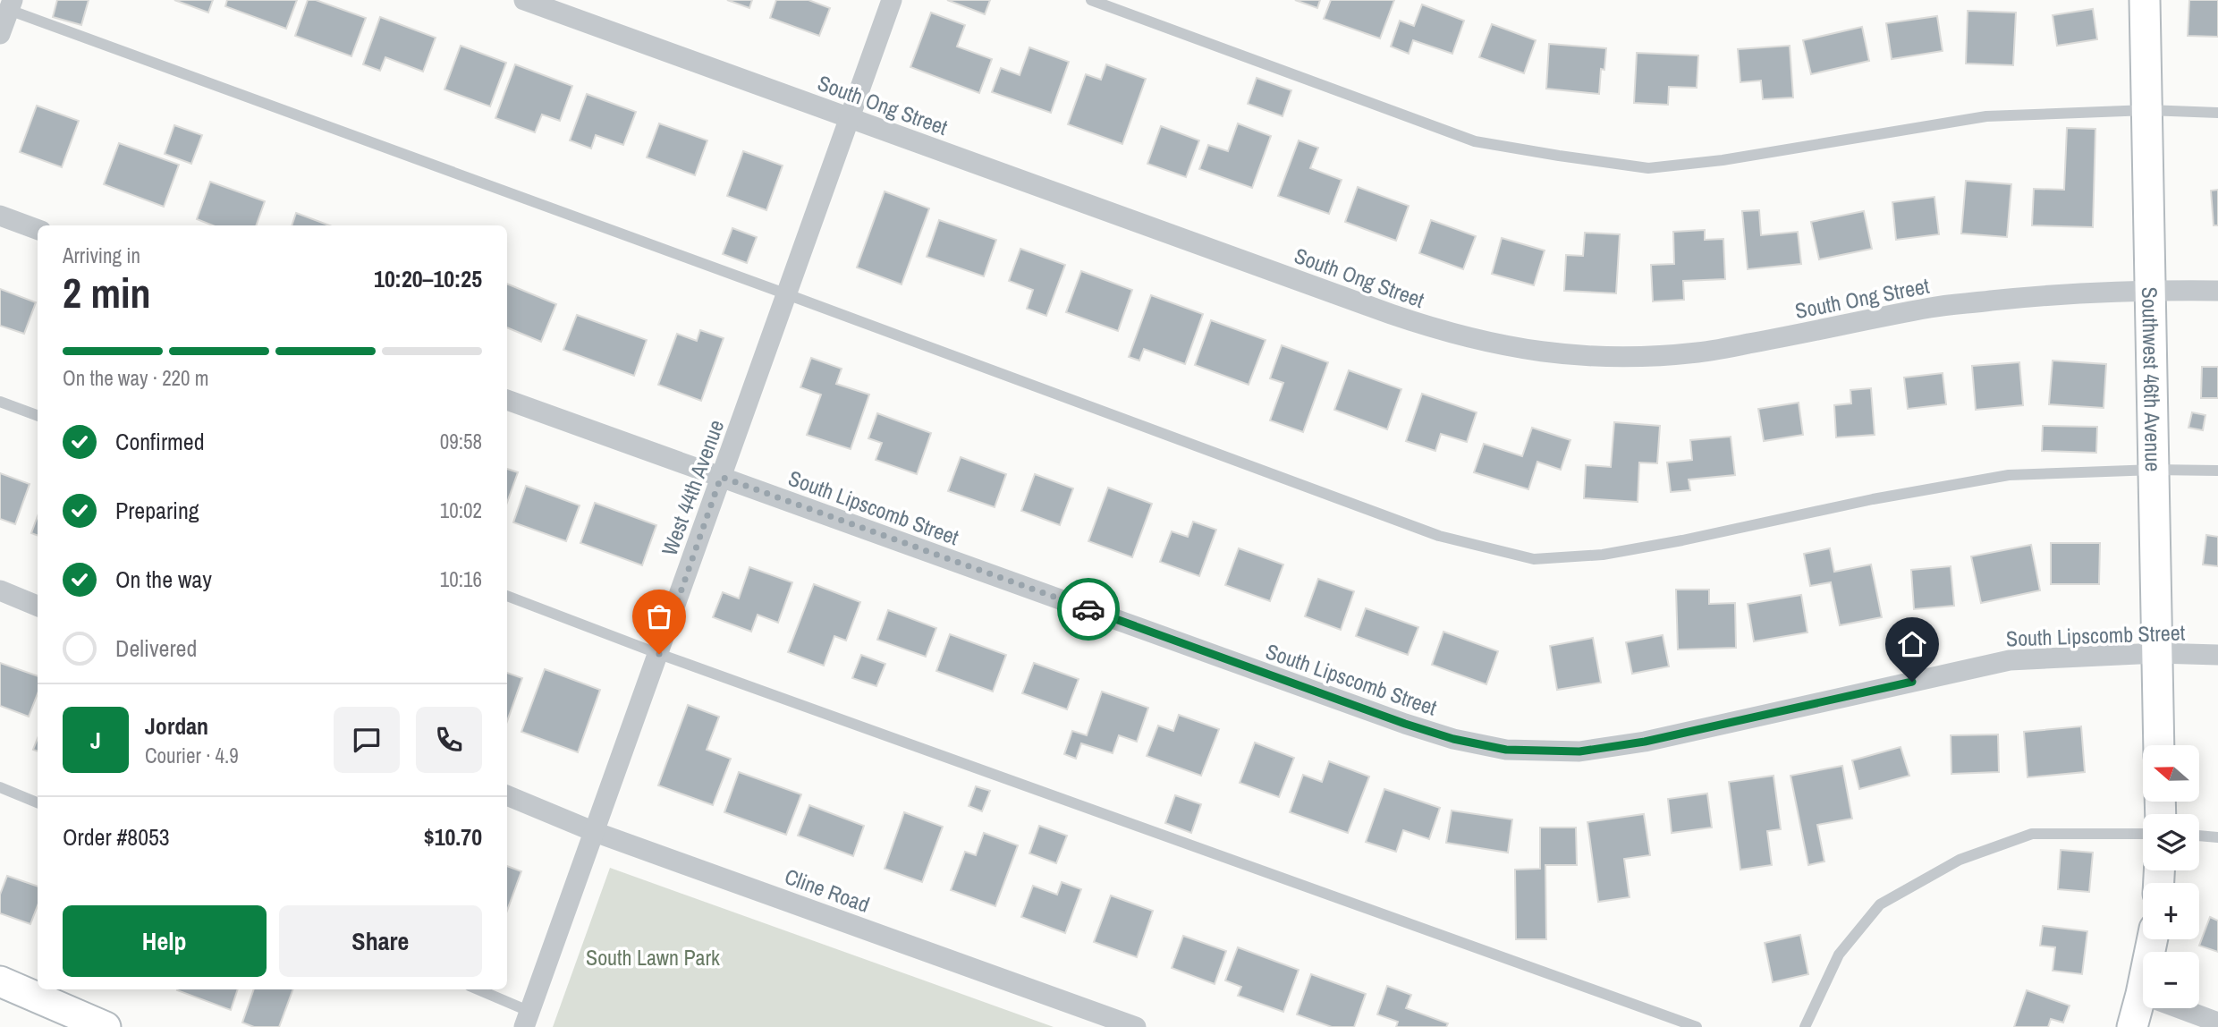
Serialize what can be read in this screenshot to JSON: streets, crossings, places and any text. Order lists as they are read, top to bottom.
{
  "streets": {
    "main road": ["Southwest 46th Avenue"],
    "street": [
      "South Ong Street",
      "West 44th Avenue",
      "South Lipscomb Street",
      "Cline Road"
    ]
  },
  "crossings": [
    ["South Ong Street", "Southwest 46th Avenue"],
    ["South Ong Street", "West 44th Avenue"],
    ["Southwest 46th Avenue", "South Lipscomb Street"],
    ["West 44th Avenue", "South Lipscomb Street"],
    ["West 44th Avenue", "Cline Road"]
  ],
  "parks": ["South Lawn Park"],
  "north": "left",
  "page": {
    "heading": ["2 min", "Arriving in", "10:20–10:25"],
    "panel": [
      "Jordan",
      "Courier · 4.9",
      "Order #8053",
      "$10.70"
    ],
    "bar": "On the way · 220 m",
    "list": [
      ["Confirmed", "09:58"],
      ["Preparing", "10:02"],
      ["On the way", "10:16"],
      "Delivered"
    ],
    "round": "J",
    "map_buttons": ["+", "−"],
    "buttons": ["Help", "Share"]
  }
}
